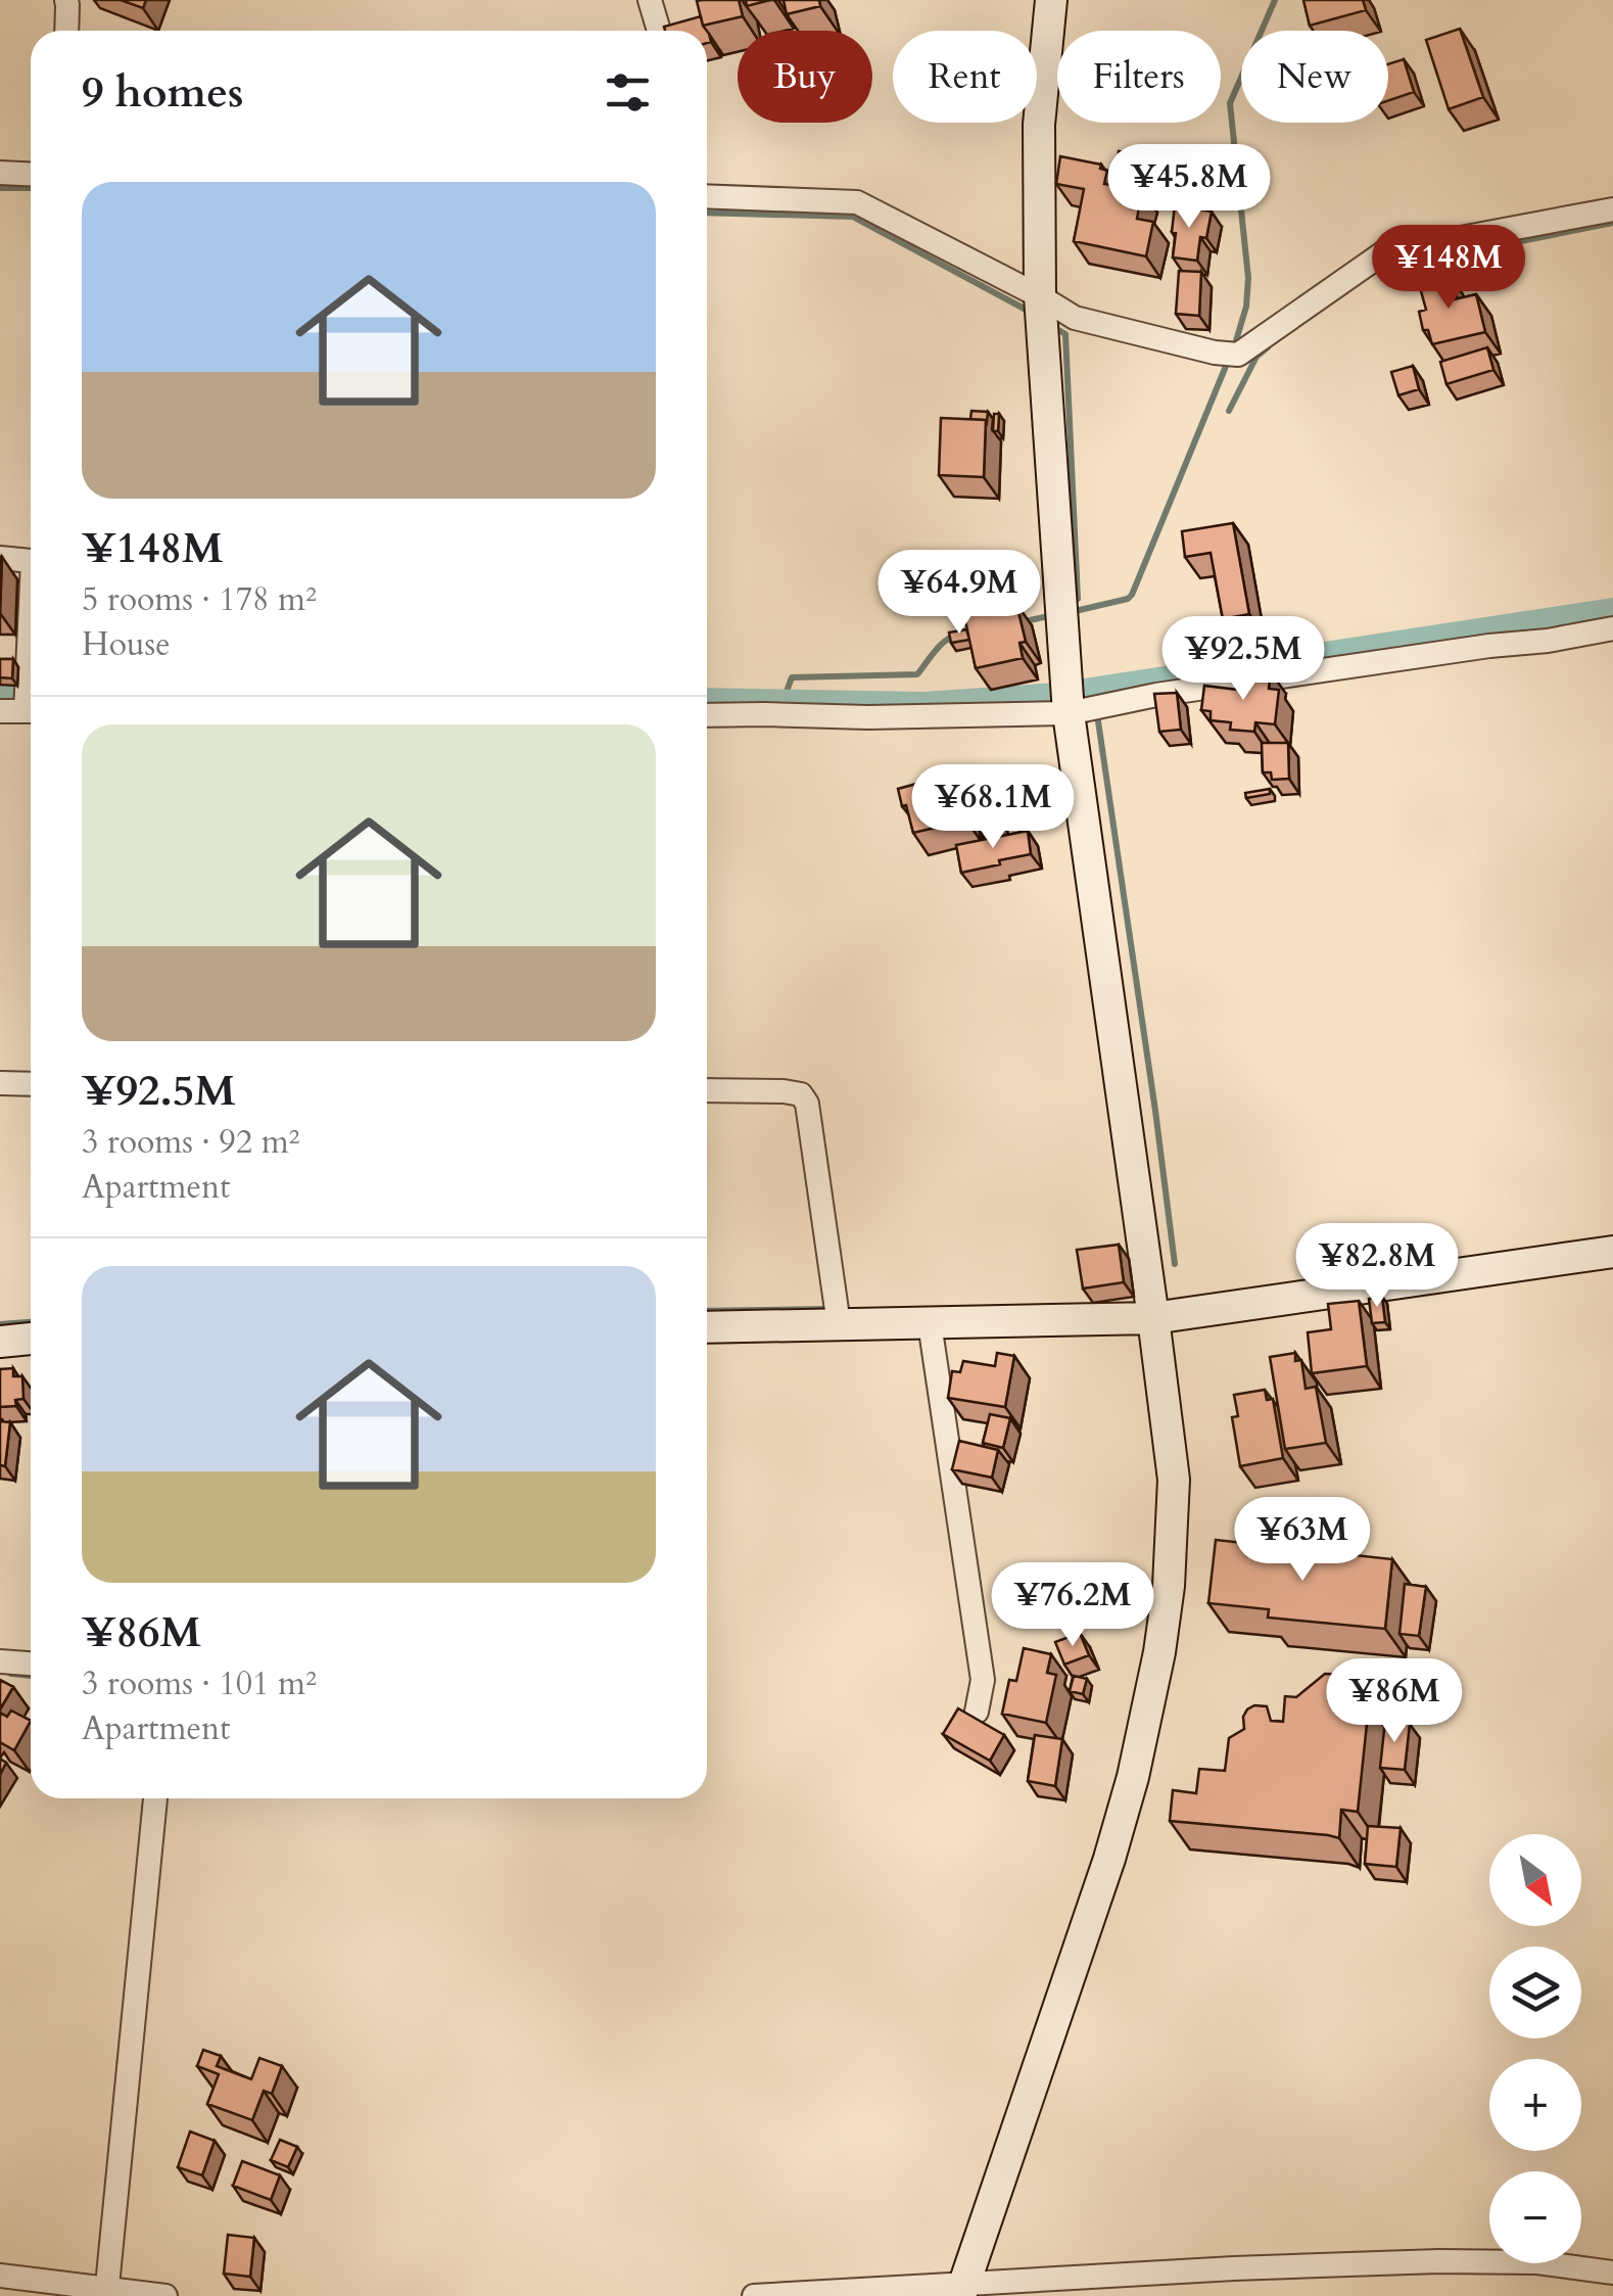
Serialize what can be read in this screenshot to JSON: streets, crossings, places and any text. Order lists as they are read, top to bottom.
{
  "north": "bottom right",
  "page": {
    "chip": [
      "Buy",
      "Rent",
      "Filters",
      "New"
    ],
    "heading": "9 homes",
    "price": [
      "¥45.8M",
      "¥148M",
      "¥64.9M",
      "¥92.5M",
      "¥68.1M",
      "¥82.8M",
      "¥63M",
      "¥76.2M",
      "¥86M"
    ],
    "list": [
      {
        "name": "¥148M",
        "note": "5 rooms · 178 m² · House"
      },
      {
        "name": "¥92.5M",
        "note": "3 rooms · 92 m² · Apartment"
      },
      {
        "name": "¥86M",
        "note": "3 rooms · 101 m² · Apartment"
      }
    ],
    "map_buttons": ["+", "−"]
  }
}
